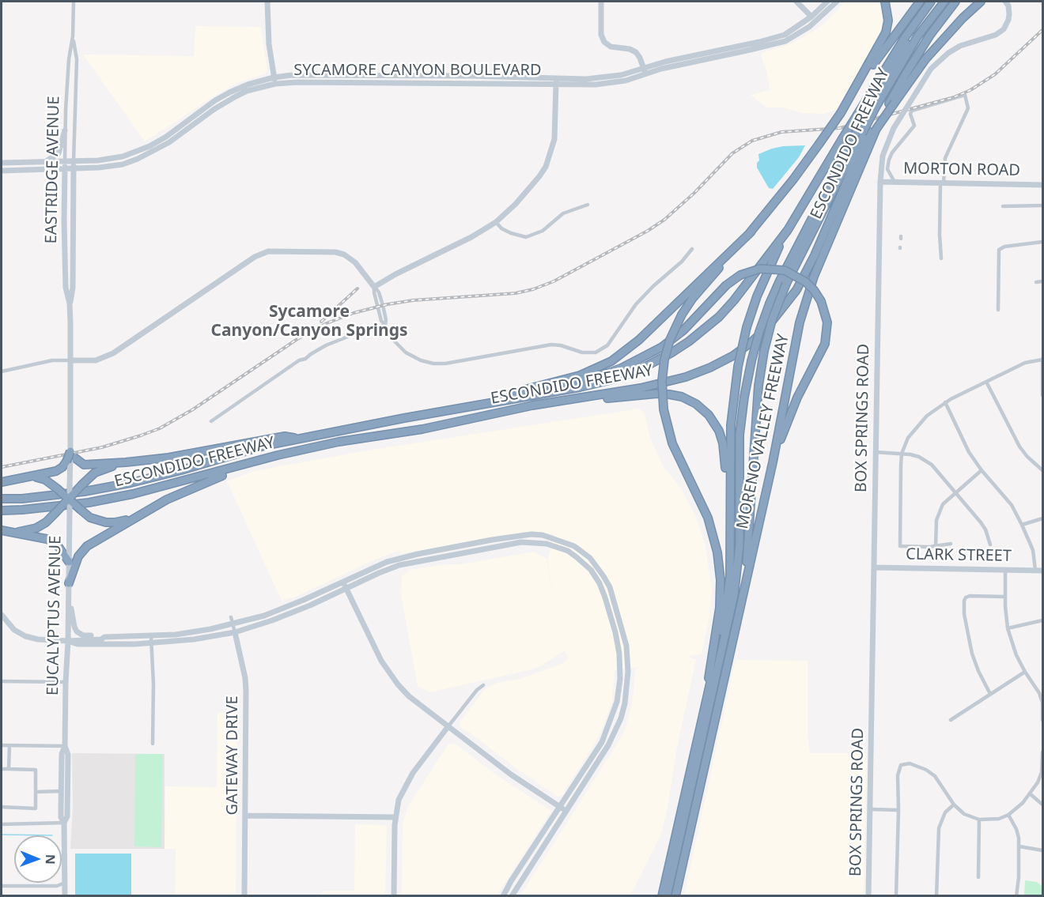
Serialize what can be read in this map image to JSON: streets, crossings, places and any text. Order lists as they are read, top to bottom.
{
  "streets": {
    "highway": ["ESCONDIDO FREEWAY", "MORENO VALLEY FREEWAY"],
    "street": [
      "SYCAMORE CANYON BOULEVARD",
      "EASTRIDGE AVENUE",
      "MORTON ROAD",
      "BOX SPRINGS ROAD",
      "CLARK STREET",
      "EUCALYPTUS AVENUE",
      "GATEWAY DRIVE"
    ]
  },
  "crossings": [
    ["SYCAMORE CANYON BOULEVARD", "EASTRIDGE AVENUE"],
    ["ESCONDIDO FREEWAY", "MORENO VALLEY FREEWAY"],
    ["EASTRIDGE AVENUE", "EUCALYPTUS AVENUE"],
    ["MORTON ROAD", "BOX SPRINGS ROAD"],
    ["BOX SPRINGS ROAD", "CLARK STREET"]
  ],
  "districts": ["Sycamore Canyon/Canyon Springs"],
  "north": "right"
}
